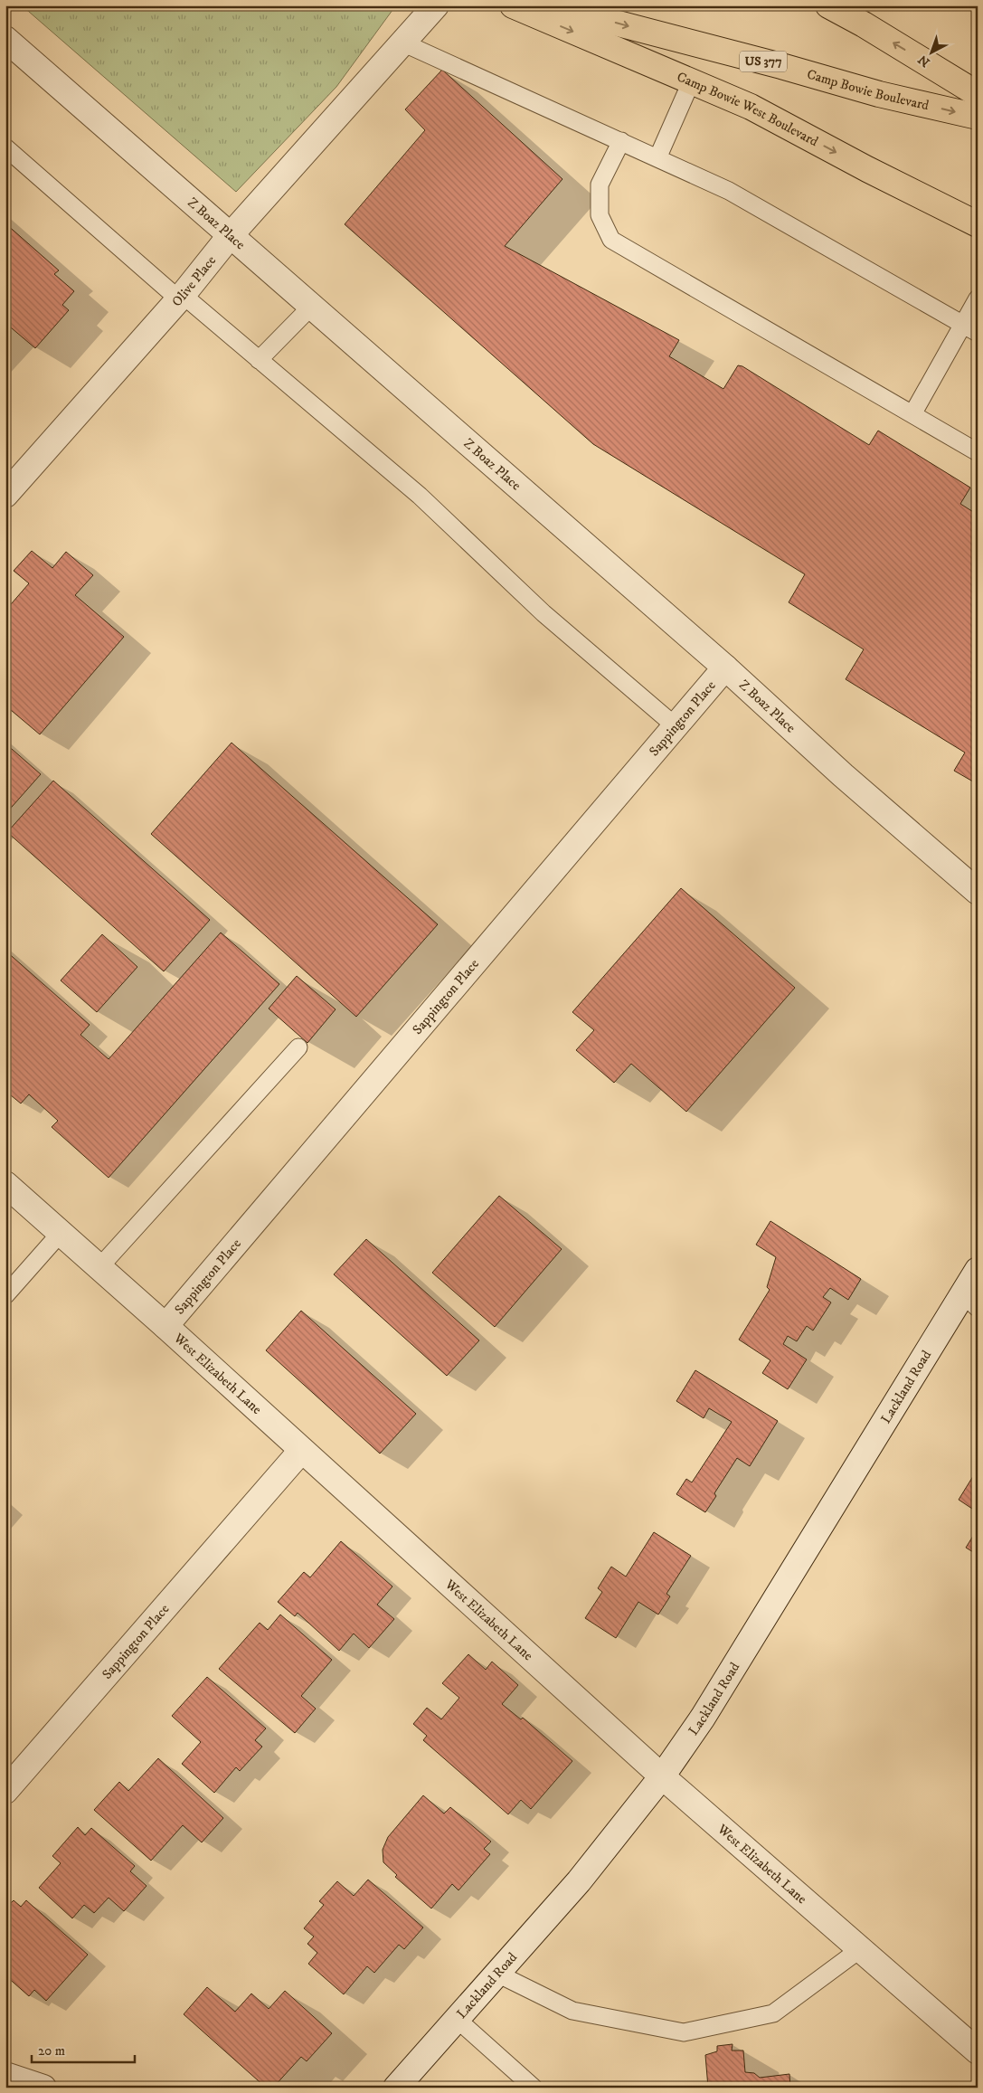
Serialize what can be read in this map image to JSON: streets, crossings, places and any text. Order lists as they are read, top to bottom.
{
  "streets": {
    "main road": ["US 377", "Camp Bowie Boulevard", "Camp Bowie West Boulevard"],
    "street": [
      "Z Boaz Place",
      "Olive Place",
      "Sappington Place",
      "West Elizabeth Lane",
      "Lackland Road"
    ]
  },
  "crossings": [
    ["Z Boaz Place", "Olive Place"],
    ["Z Boaz Place", "Sappington Place"],
    ["Sappington Place", "West Elizabeth Lane"],
    ["West Elizabeth Lane", "Lackland Road"]
  ],
  "scale_bar": "20 m",
  "north": "bottom left"
}
